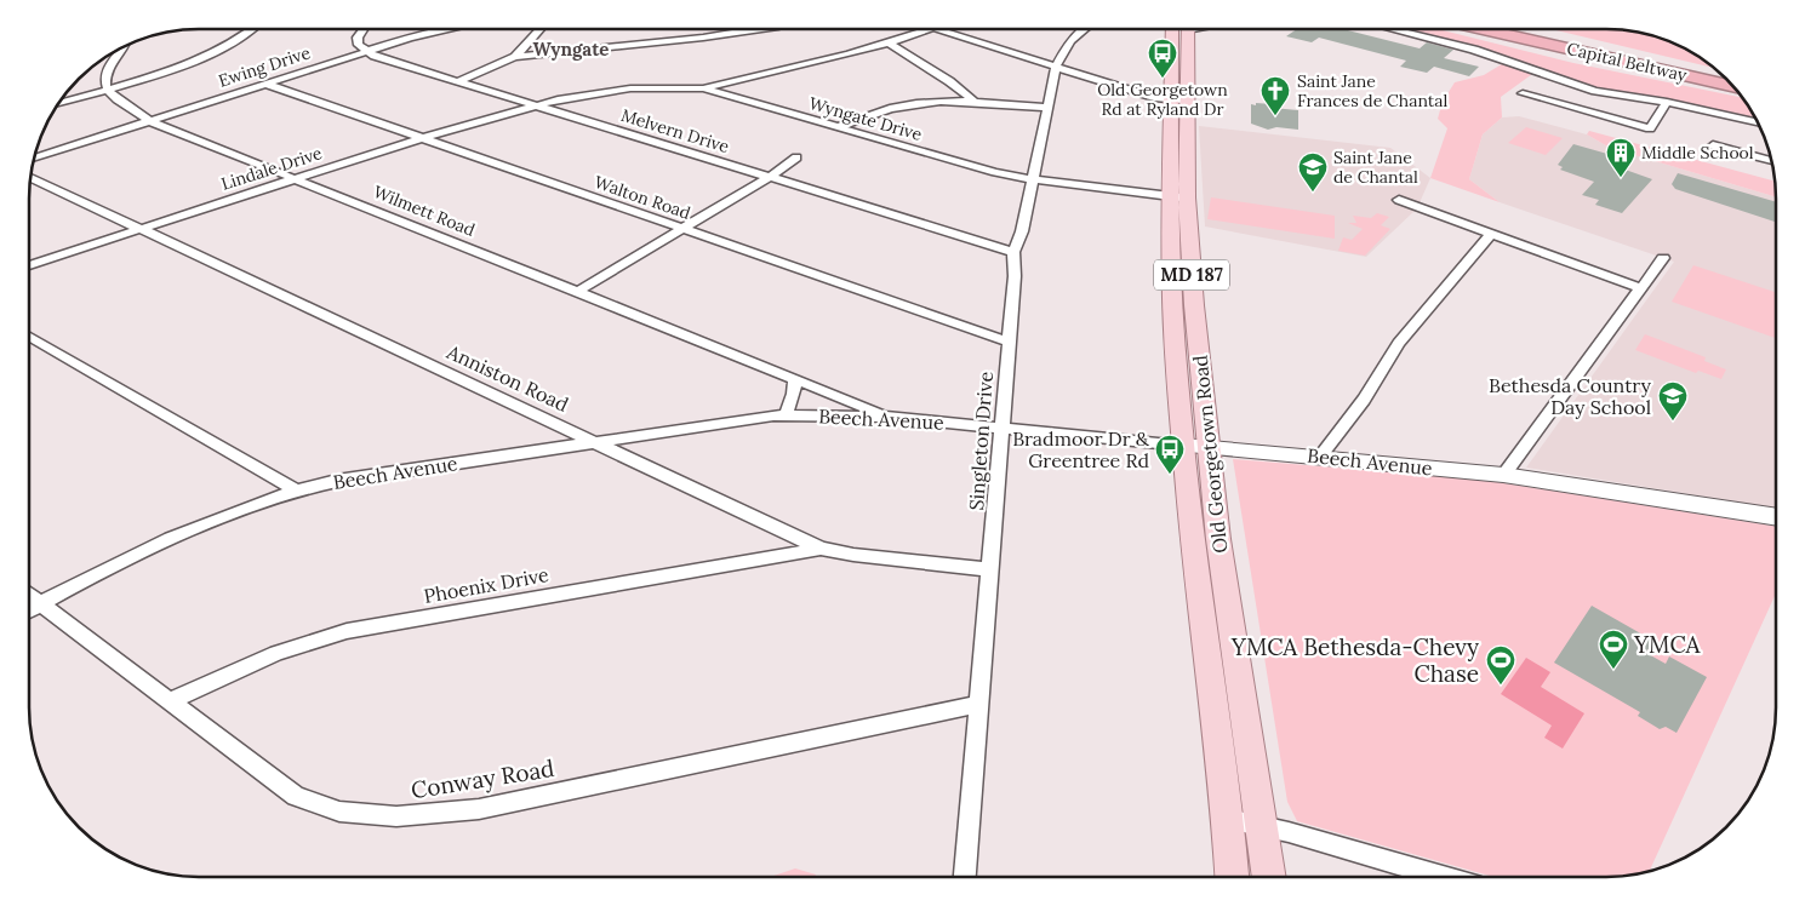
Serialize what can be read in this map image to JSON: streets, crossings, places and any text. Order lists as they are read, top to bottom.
{
  "streets": {
    "highway": ["Capital Beltway"],
    "main road": ["MD 187", "Old Georgetown Road"],
    "street": [
      "Ewing Drive",
      "Wyngate Drive",
      "Melvern Drive",
      "Lindale Drive",
      "Walton Road",
      "Wilmett Road",
      "Anniston Road",
      "Beech Avenue",
      "Singleton Drive",
      "Phoenix Drive",
      "Conway Road"
    ]
  },
  "crossings": [
    ["Ewing Drive", "Melvern Drive"],
    ["Ewing Drive", "Walton Road"],
    ["Ewing Drive", "Wilmett Road"],
    ["Wyngate Drive", "Melvern Drive"],
    ["Wyngate Drive", "Lindale Drive"],
    ["Wyngate Drive", "Singleton Drive"],
    ["Wyngate Drive", "Old Georgetown Road"],
    ["Melvern Drive", "Lindale Drive"],
    ["Melvern Drive", "Singleton Drive"],
    ["Lindale Drive", "Walton Road"],
    ["Lindale Drive", "Wilmett Road"],
    ["Lindale Drive", "Anniston Road"],
    ["Walton Road", "Singleton Drive"],
    ["Wilmett Road", "Beech Avenue"],
    ["Anniston Road", "Beech Avenue"],
    ["Anniston Road", "Singleton Drive"],
    ["Anniston Road", "Phoenix Drive"],
    ["Beech Avenue", "Singleton Drive"],
    ["Beech Avenue", "Old Georgetown Road"],
    ["Beech Avenue", "Conway Road"],
    ["Singleton Drive", "Conway Road"],
    ["Phoenix Drive", "Conway Road"]
  ],
  "districts": ["Wyngate"],
  "places": {
    "bus stop": ["Old Georgetown Rd at Ryland Dr", "Bradmoor Dr & Greentree Rd"],
    "church": ["Saint Jane Frances de Chantal"],
    "building": ["Middle School"],
    "school or university": ["Saint Jane de Chantal", "Bethesda Country Day School"],
    "sports": ["YMCA", "YMCA Bethesda-Chevy Chase"]
  }
}
